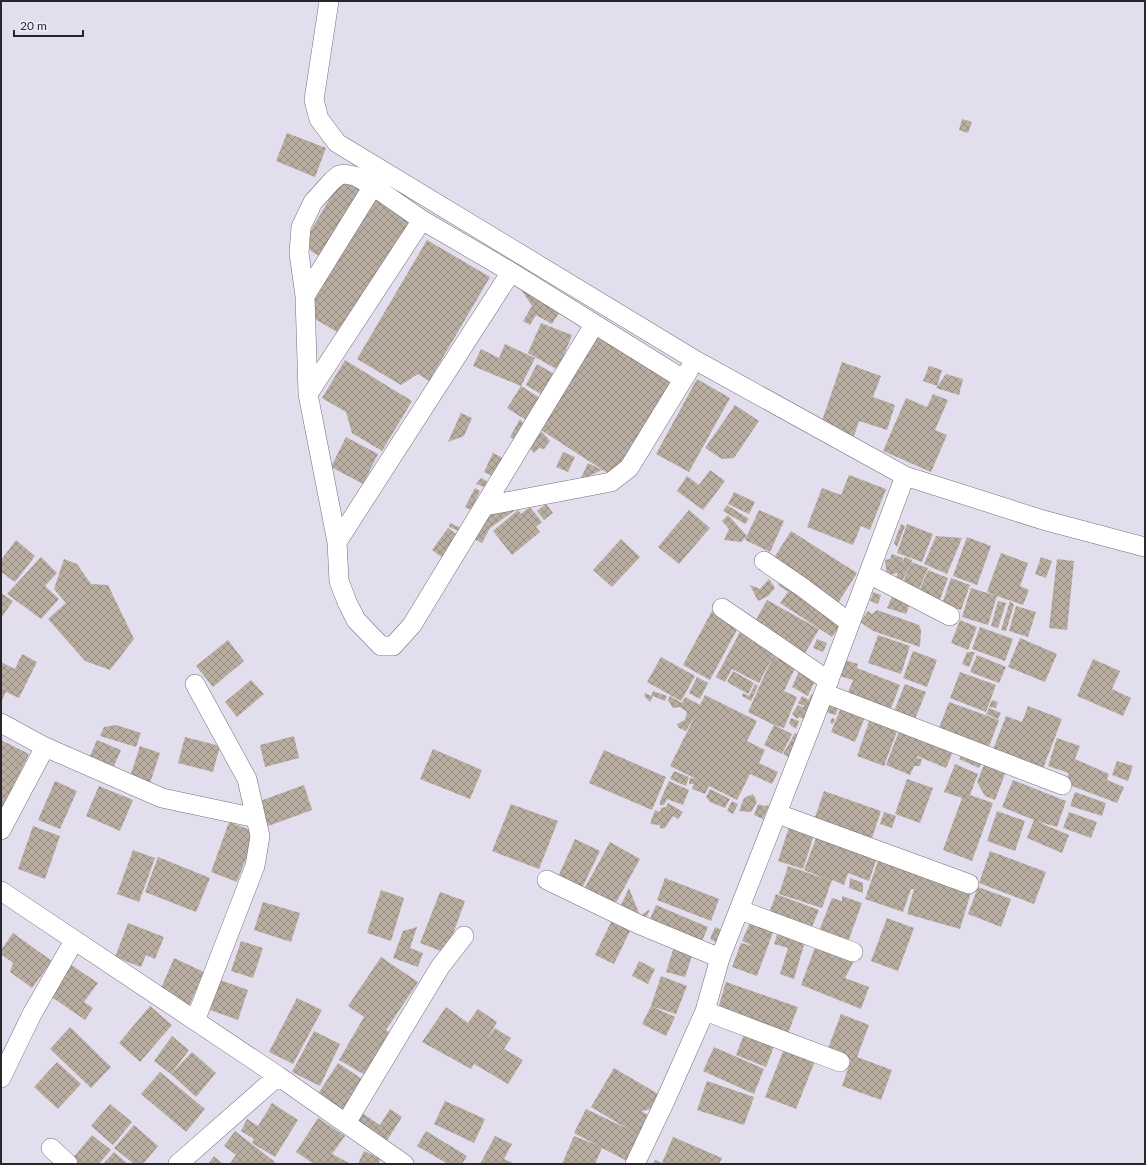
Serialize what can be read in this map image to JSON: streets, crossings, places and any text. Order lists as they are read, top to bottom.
{
  "scale_bar": "20 m"
}
